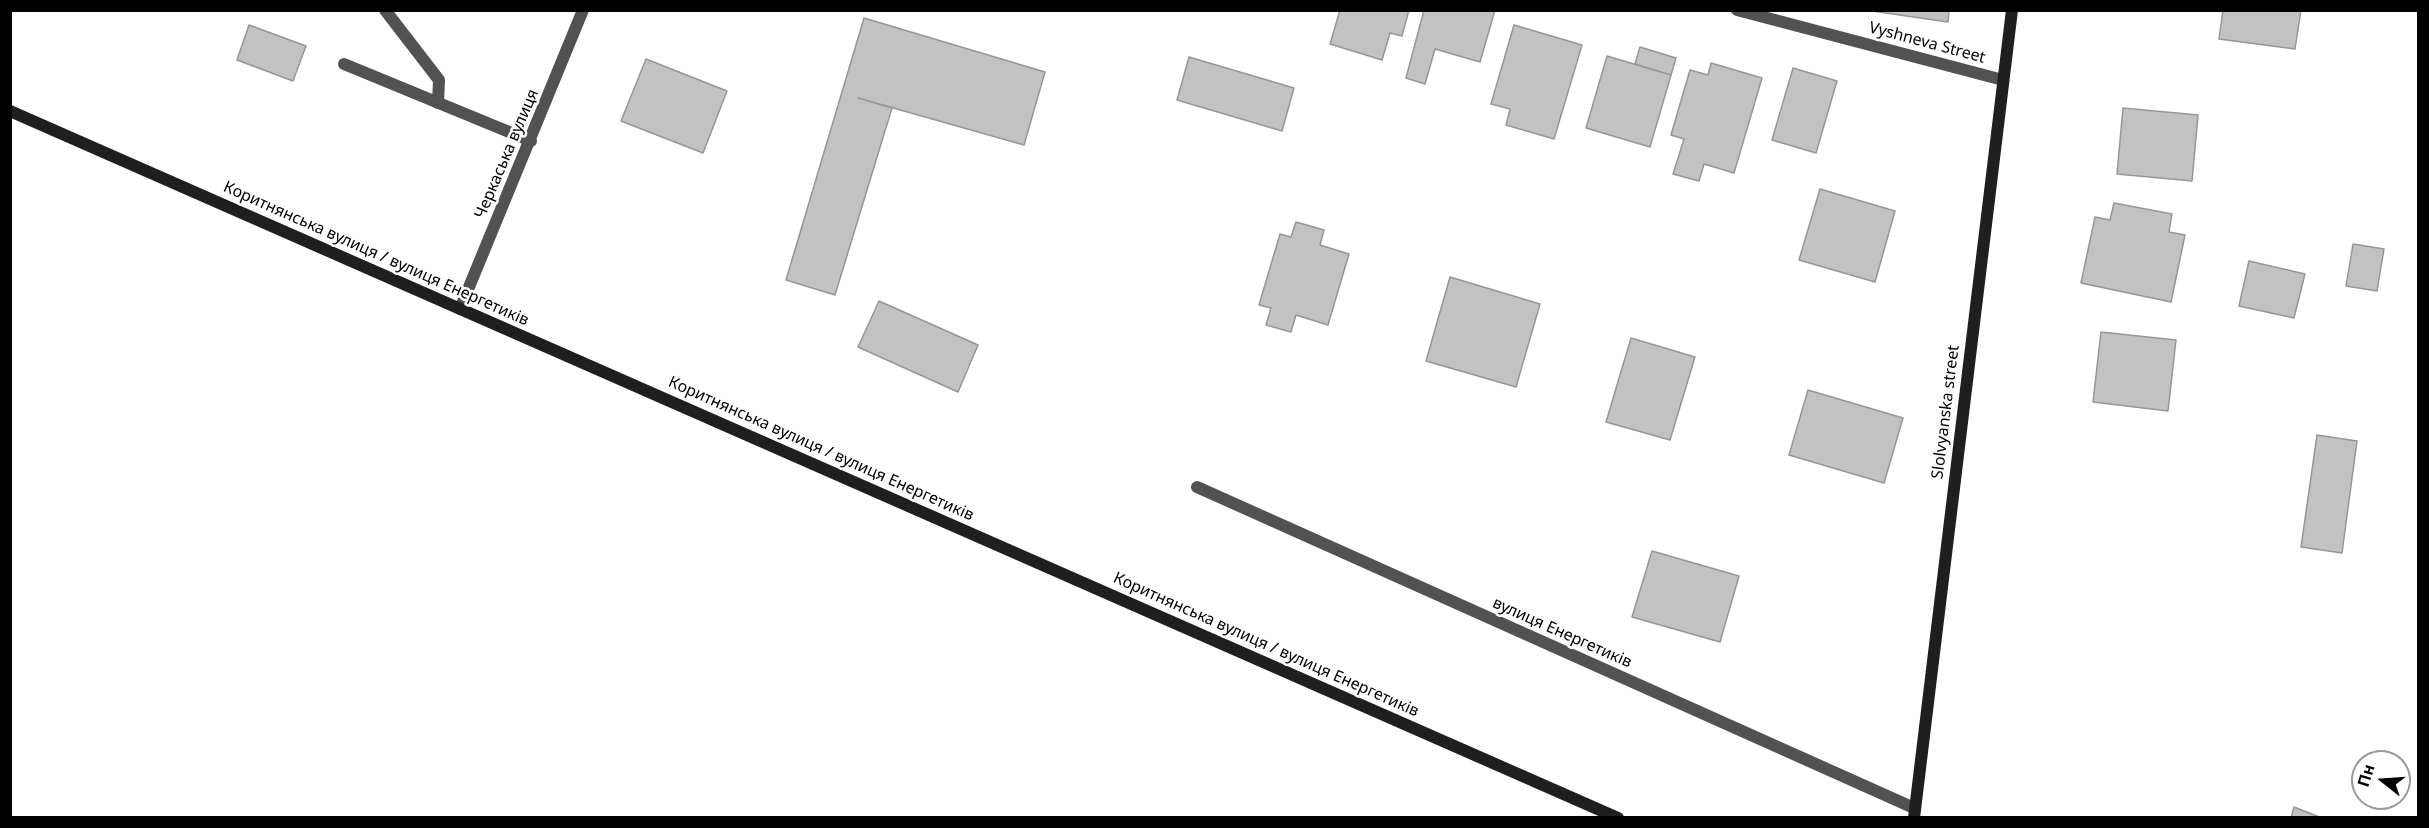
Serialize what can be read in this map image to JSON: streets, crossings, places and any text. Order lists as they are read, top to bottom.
{
  "streets": {
    "street": [
      "Vyshneva Street",
      "Черкаська вулиця",
      "Коритнянська вулиця / вулиця Енергетиків",
      "Slolvyanska street",
      "вулиця Енергетиків"
    ]
  },
  "crossings": [
    ["Vyshneva Street", "Slolvyanska street"],
    ["Черкаська вулиця", "Коритнянська вулиця / вулиця Енергетиків"],
    ["Slolvyanska street", "вулиця Енергетиків"]
  ],
  "north": "left"
}
